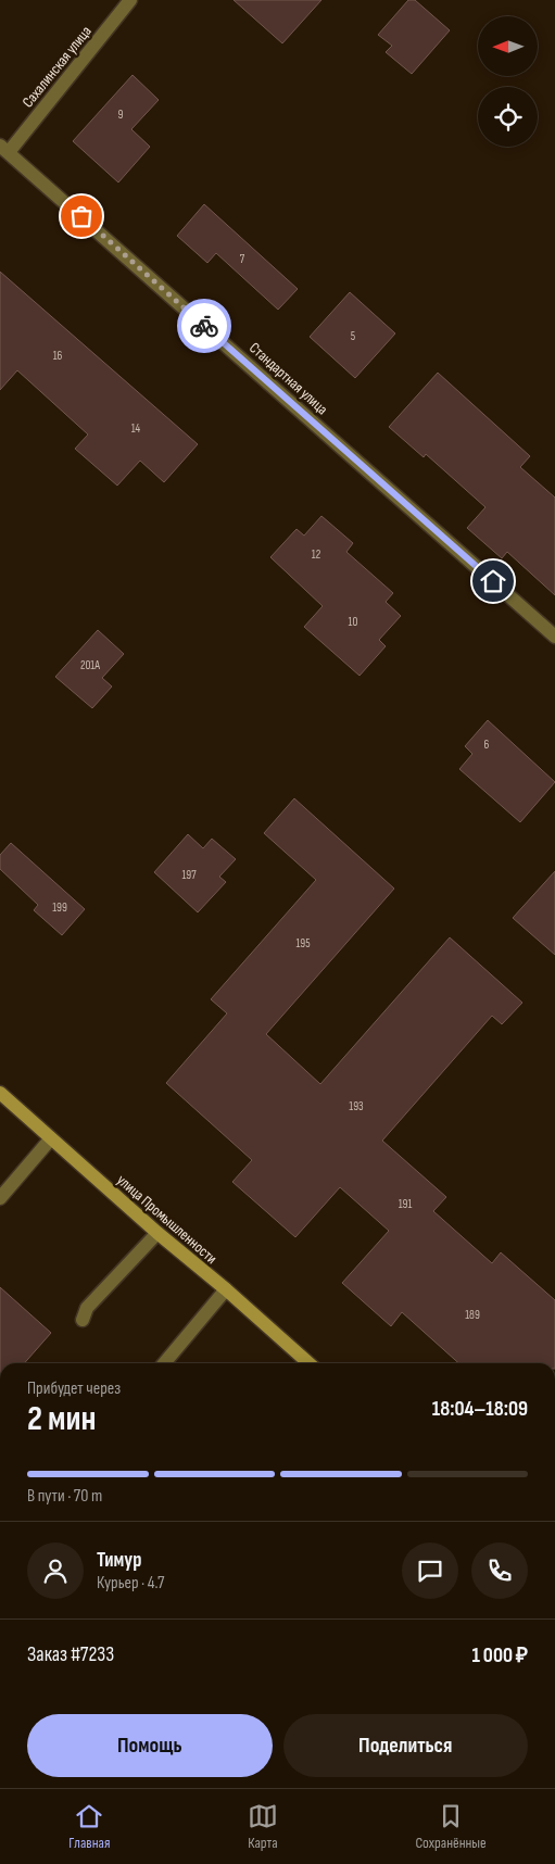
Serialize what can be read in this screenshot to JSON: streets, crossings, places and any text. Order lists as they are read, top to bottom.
{
  "streets": {
    "main road": ["улица Промышленности"],
    "street": ["Сахалинская улица", "Стандартная улица"]
  },
  "crossings": [
    ["Сахалинская улица", "Стандартная улица"]
  ],
  "house_numbers": [
    "9",
    "7",
    "5",
    "16",
    "14",
    "12",
    "10",
    "201А",
    "6",
    "197",
    "199",
    "195",
    "193",
    "191",
    "189"
  ],
  "north": "left",
  "page": {
    "heading": ["2 мин", "Прибудет через", "18:04–18:09"],
    "panel": [
      "Тимур",
      "Курьер · 4.7",
      "Заказ #7233",
      "1 000 ₽"
    ],
    "bar": "В пути · 70 m",
    "buttons": ["Помощь", "Поделиться"],
    "tabs": ["Главная", "Карта", "Сохранённые"]
  }
}
